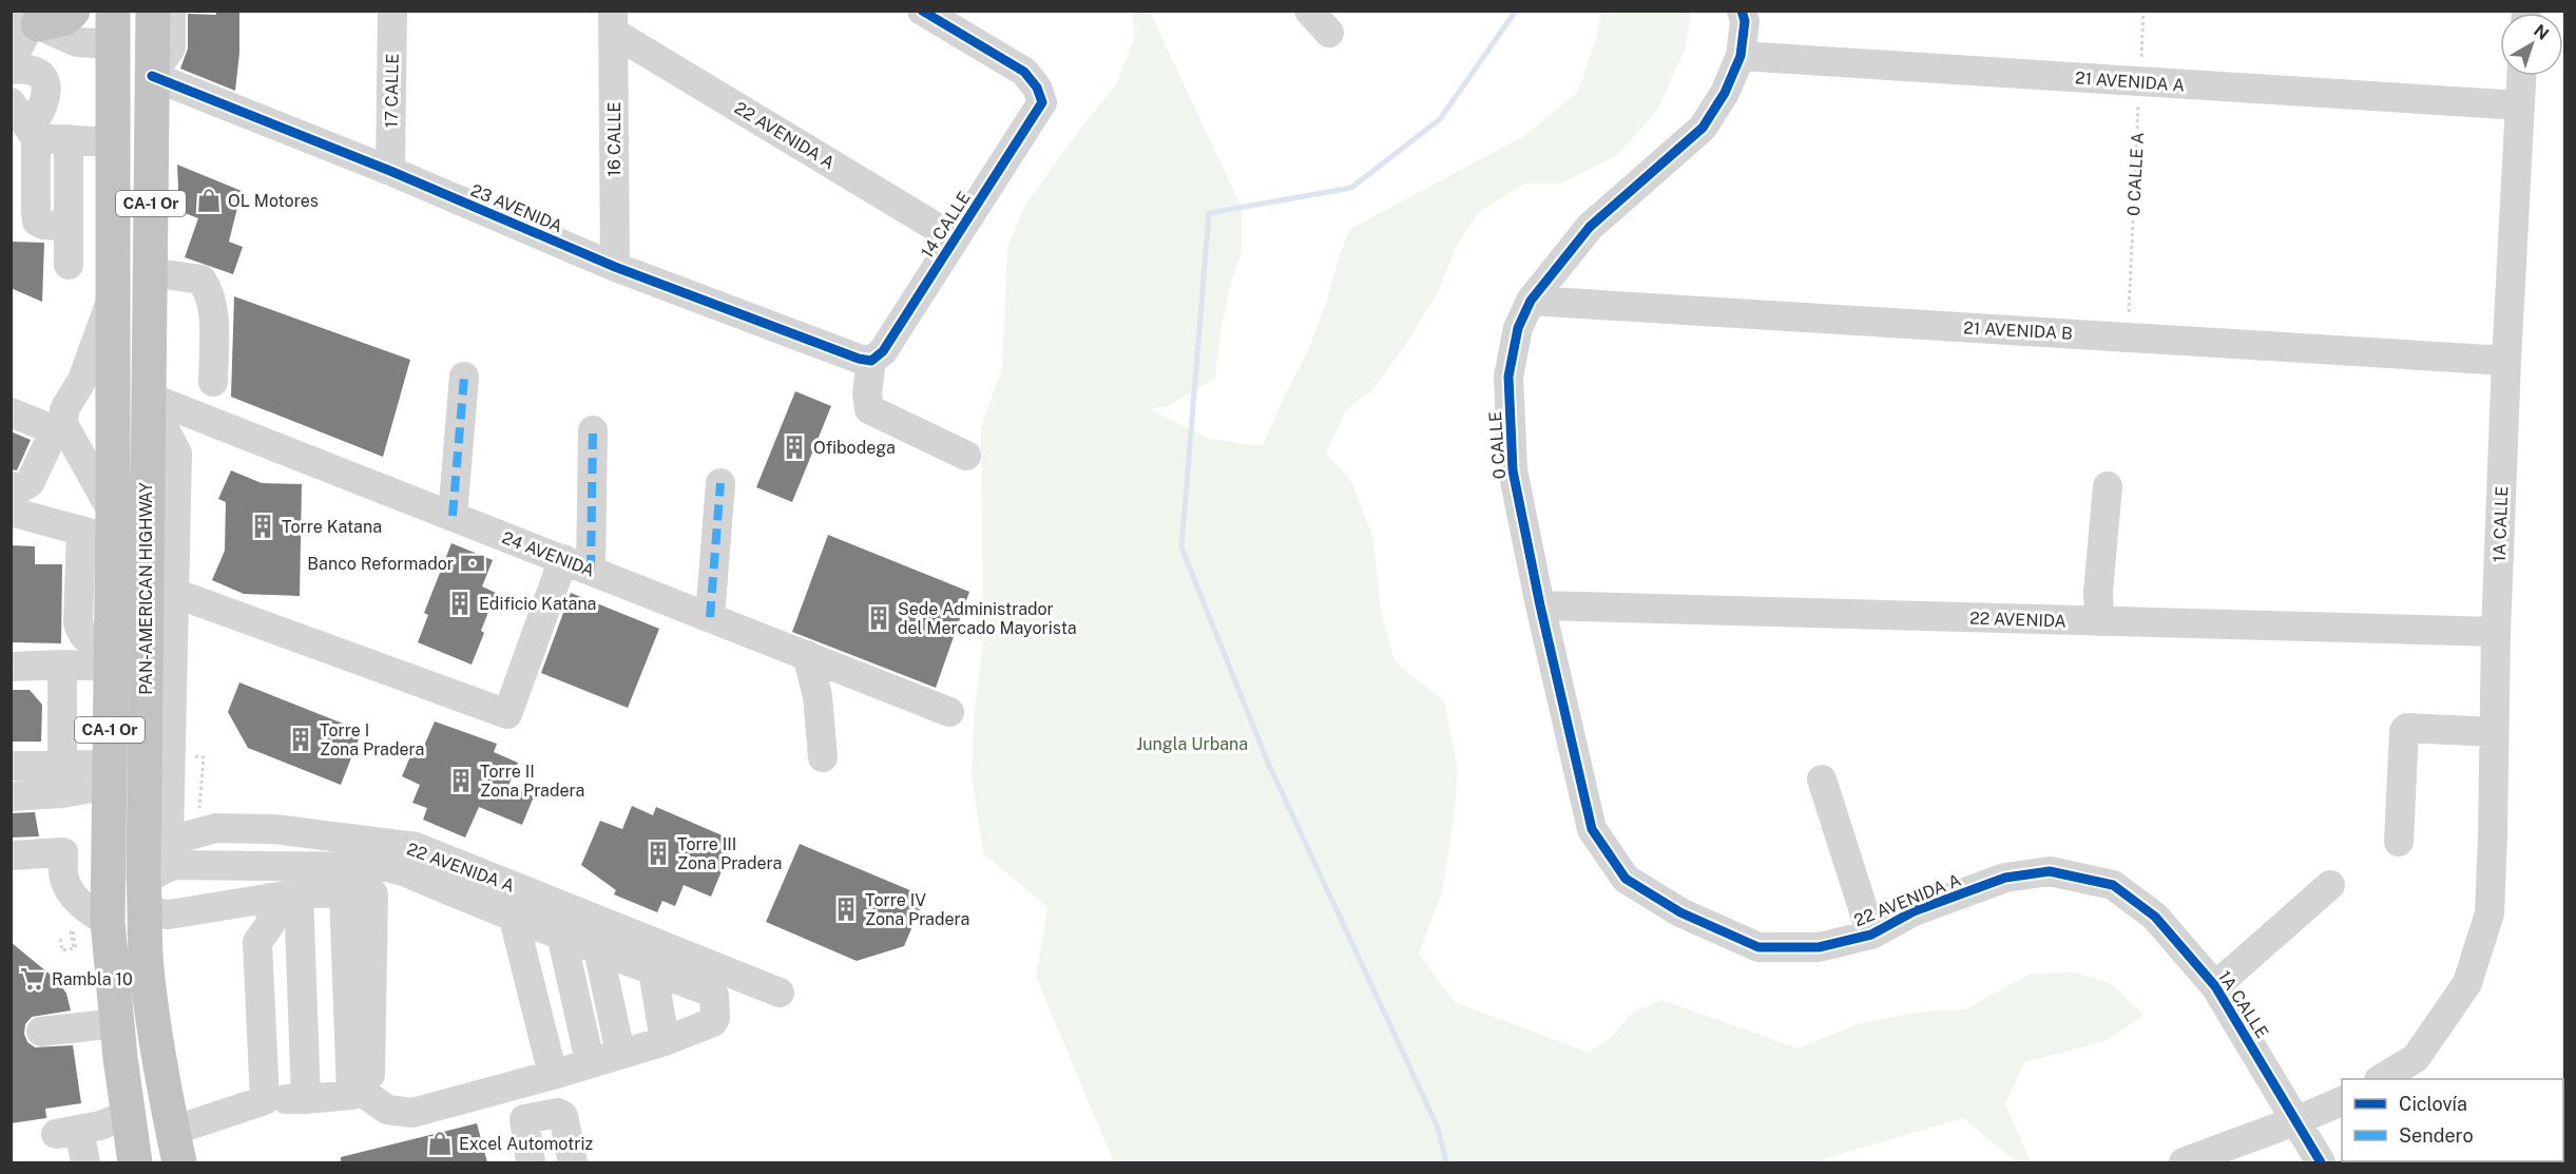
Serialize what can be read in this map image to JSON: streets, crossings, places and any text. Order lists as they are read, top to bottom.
{
  "streets": {
    "highway": ["CA-1 Or", "PAN-AMERICAN HIGHWAY"],
    "street": [
      "21 AVENIDA A",
      "17 CALLE",
      "22 AVENIDA A",
      "16 CALLE",
      "23 AVENIDA",
      "14 CALLE",
      "21 AVENIDA B",
      "0 CALLE",
      "1A CALLE",
      "24 AVENIDA",
      "22 AVENIDA"
    ],
    "path": ["0 CALLE A"]
  },
  "crossings": [
    ["21 AVENIDA A", "0 CALLE A"],
    ["21 AVENIDA A", "0 CALLE"],
    ["21 AVENIDA A", "1A CALLE"],
    ["17 CALLE", "23 AVENIDA"],
    ["22 AVENIDA A", "16 CALLE"],
    ["22 AVENIDA A", "14 CALLE"],
    ["22 AVENIDA A", "0 CALLE"],
    ["22 AVENIDA A", "1A CALLE"],
    ["16 CALLE", "23 AVENIDA"],
    ["0 CALLE A", "21 AVENIDA B"],
    ["23 AVENIDA", "14 CALLE"],
    ["23 AVENIDA", "PAN-AMERICAN HIGHWAY"],
    ["21 AVENIDA B", "0 CALLE"],
    ["21 AVENIDA B", "1A CALLE"],
    ["0 CALLE", "22 AVENIDA"],
    ["1A CALLE", "22 AVENIDA"],
    ["24 AVENIDA", "PAN-AMERICAN HIGHWAY"]
  ],
  "parks": ["Jungla Urbana"],
  "places": {
    "shop": ["OL Motores", "Excel Automotriz"],
    "building": [
      "Ofibodega",
      "Torre Katana",
      "Edificio Katana",
      "Sede Administrador del Mercado Mayorista",
      "Torre I Zona Pradera",
      "Torre II Zona Pradera",
      "Torre III Zona Pradera",
      "Torre IV Zona Pradera"
    ],
    "bank": ["Banco Reformador"],
    "supermarket": ["Rambla 10"]
  },
  "legend": ["Ciclovía", "Sendero"],
  "north": "top right"
}
